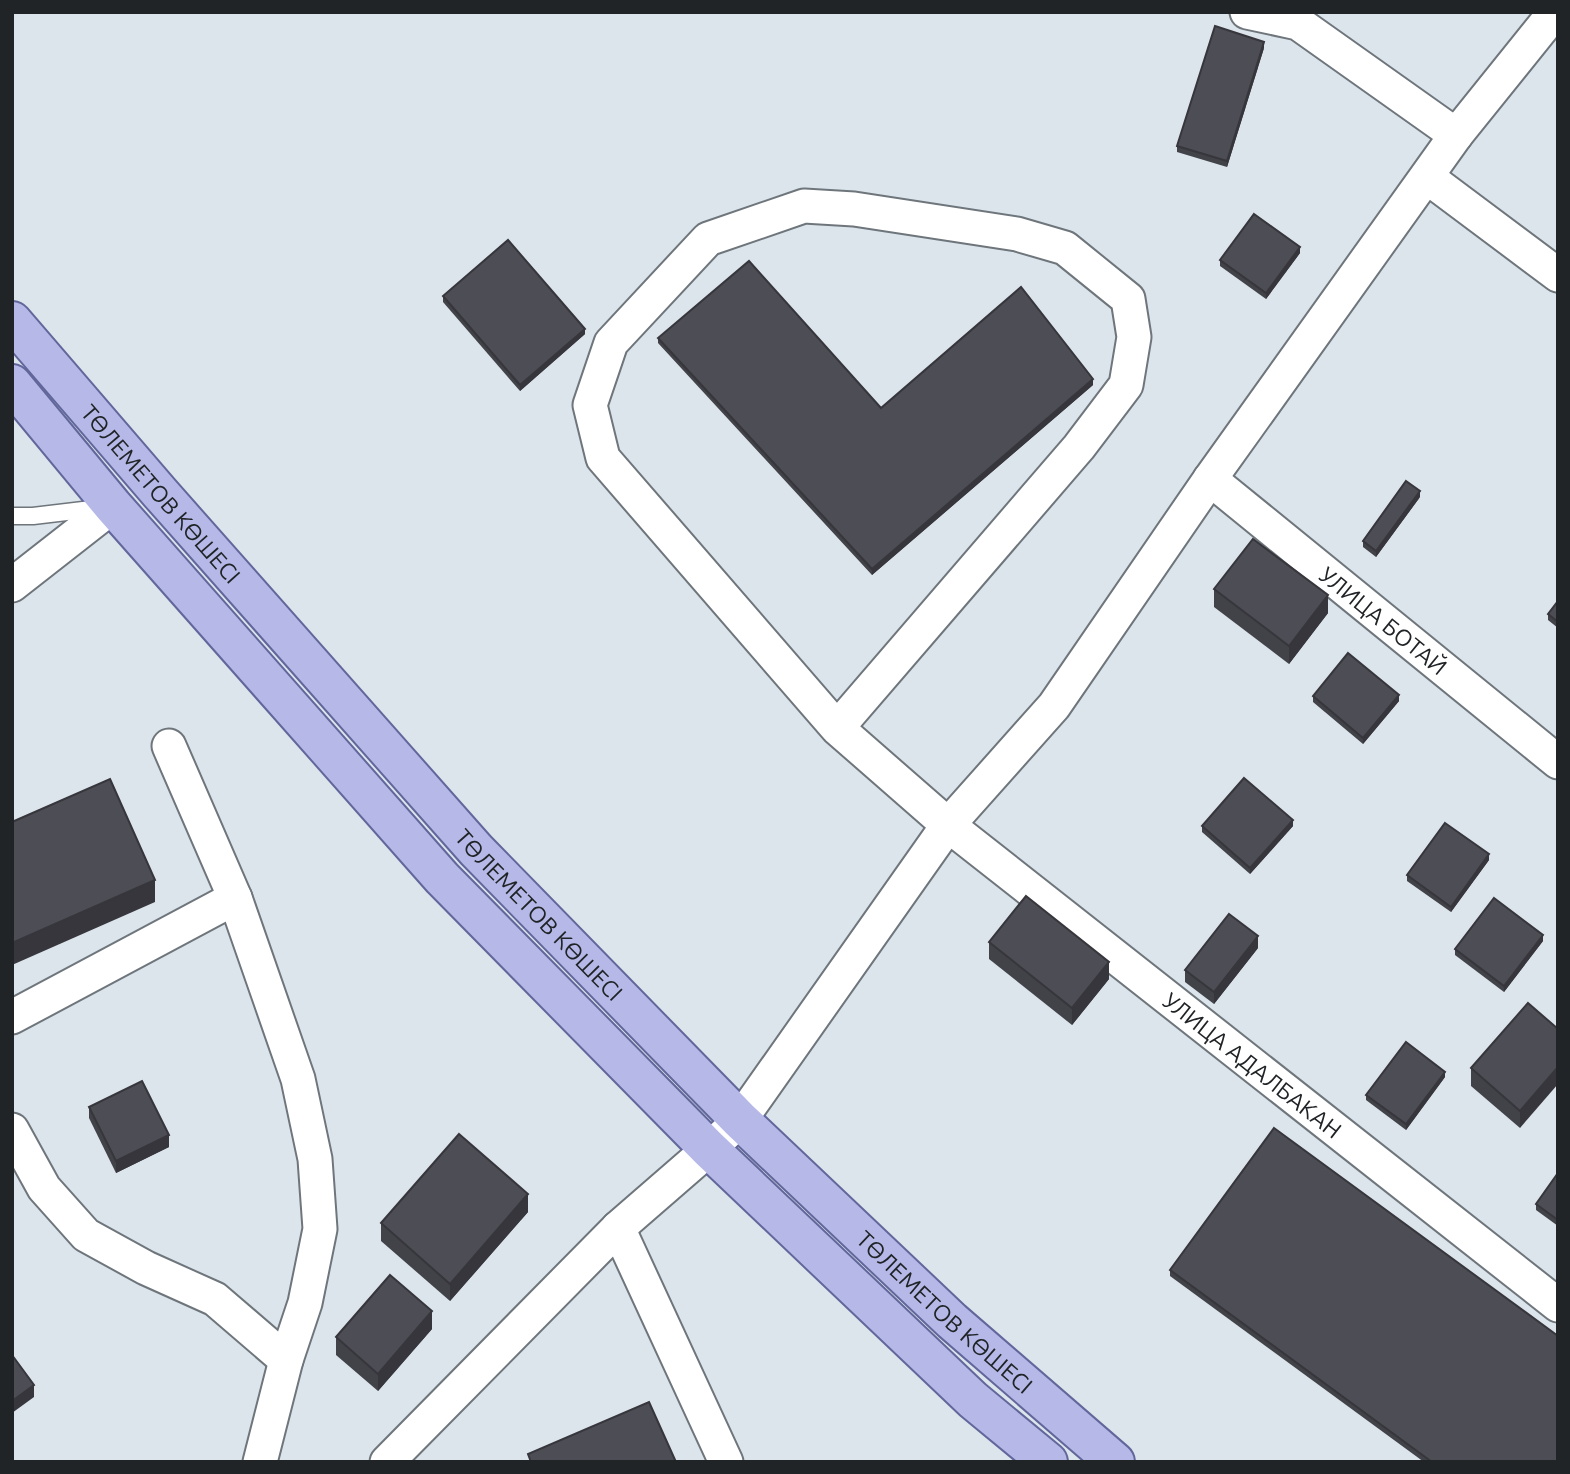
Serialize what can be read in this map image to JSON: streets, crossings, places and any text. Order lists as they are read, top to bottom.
{
  "streets": {
    "main road": ["ТӨЛЕМЕТОВ КӨШЕСІ"],
    "street": ["УЛИЦА БОТАЙ", "УЛИЦА АДАЛБАКАН"]
  }
}
